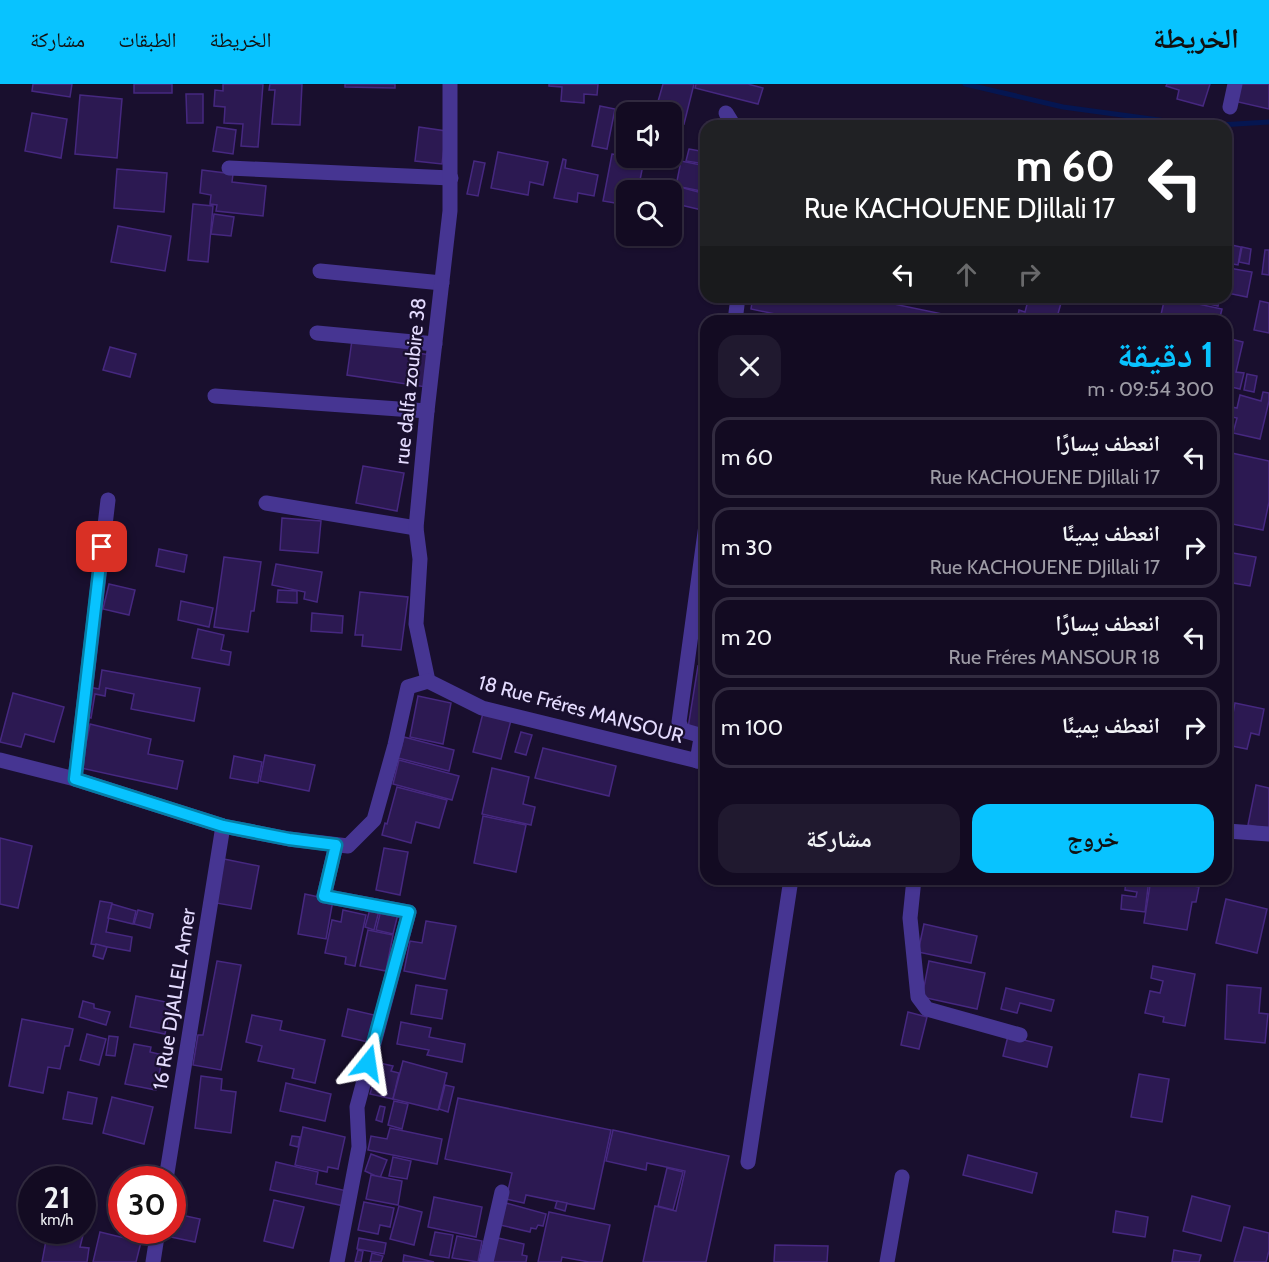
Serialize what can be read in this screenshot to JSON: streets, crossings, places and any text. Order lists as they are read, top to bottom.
{
  "streets": {
    "street": ["rue dalfa zoubire 38", "18 Rue Fréres MANSOUR", "16 Rue DJALLEL Amer"]
  },
  "crossings": [
    ["rue dalfa zoubire 38", "18 Rue Fréres MANSOUR"]
  ],
  "page": {
    "header": "الخريطة",
    "nav": ["الخريطة", "الطبقات", "مشاركة"],
    "turn": ["60 m", "17 Rue KACHOUENE DJillali"],
    "heading": ["1 دقيقة", "300 m · 09:54"],
    "list": [
      {
        "name": "انعطف يسارًا",
        "note": "17 Rue KACHOUENE DJillali",
        "value": "60 m"
      },
      {
        "name": "انعطف يمينًا",
        "note": "17 Rue KACHOUENE DJillali",
        "value": "30 m"
      },
      {
        "name": "انعطف يسارًا",
        "note": "18 Rue Fréres MANSOUR",
        "value": "20 m"
      },
      {
        "name": "انعطف يمينًا",
        "value": "100 m"
      }
    ],
    "buttons": ["خروج", "مشاركة"],
    "speed": "21 km/h",
    "limit": "30"
  }
}
